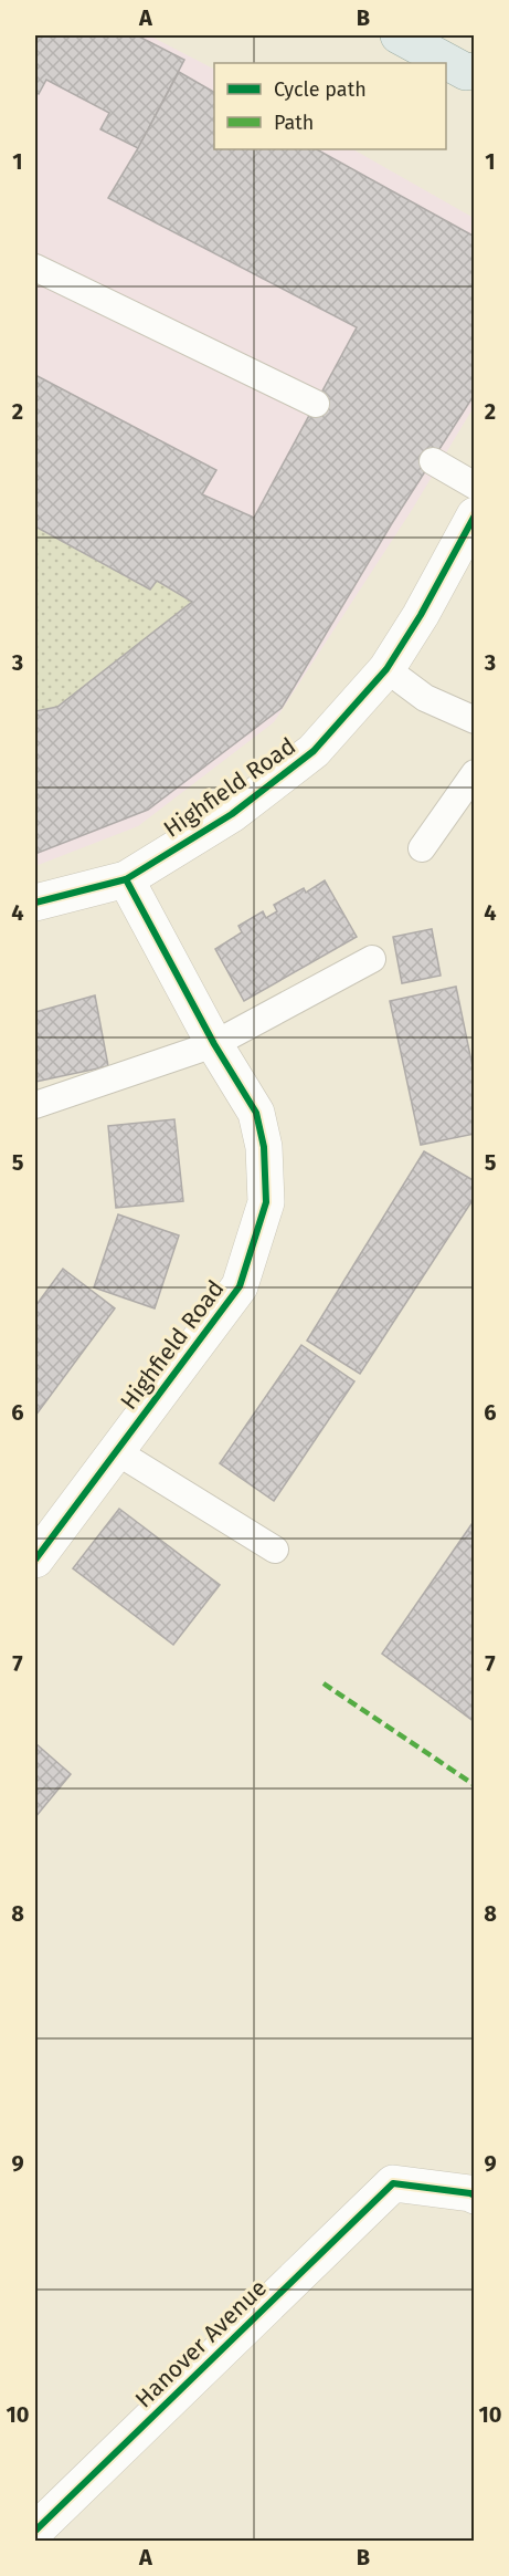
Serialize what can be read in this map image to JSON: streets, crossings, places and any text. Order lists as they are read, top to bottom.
{
  "streets": {
    "street": ["Highfield Road", "Hanover Avenue"]
  },
  "legend": ["Cycle path", "Path"],
  "grid": {
    "columns": ["A", "B"],
    "rows": [
      "1",
      "2",
      "3",
      "4",
      "5",
      "6",
      "7",
      "8",
      "9",
      "10"
    ]
  }
}
